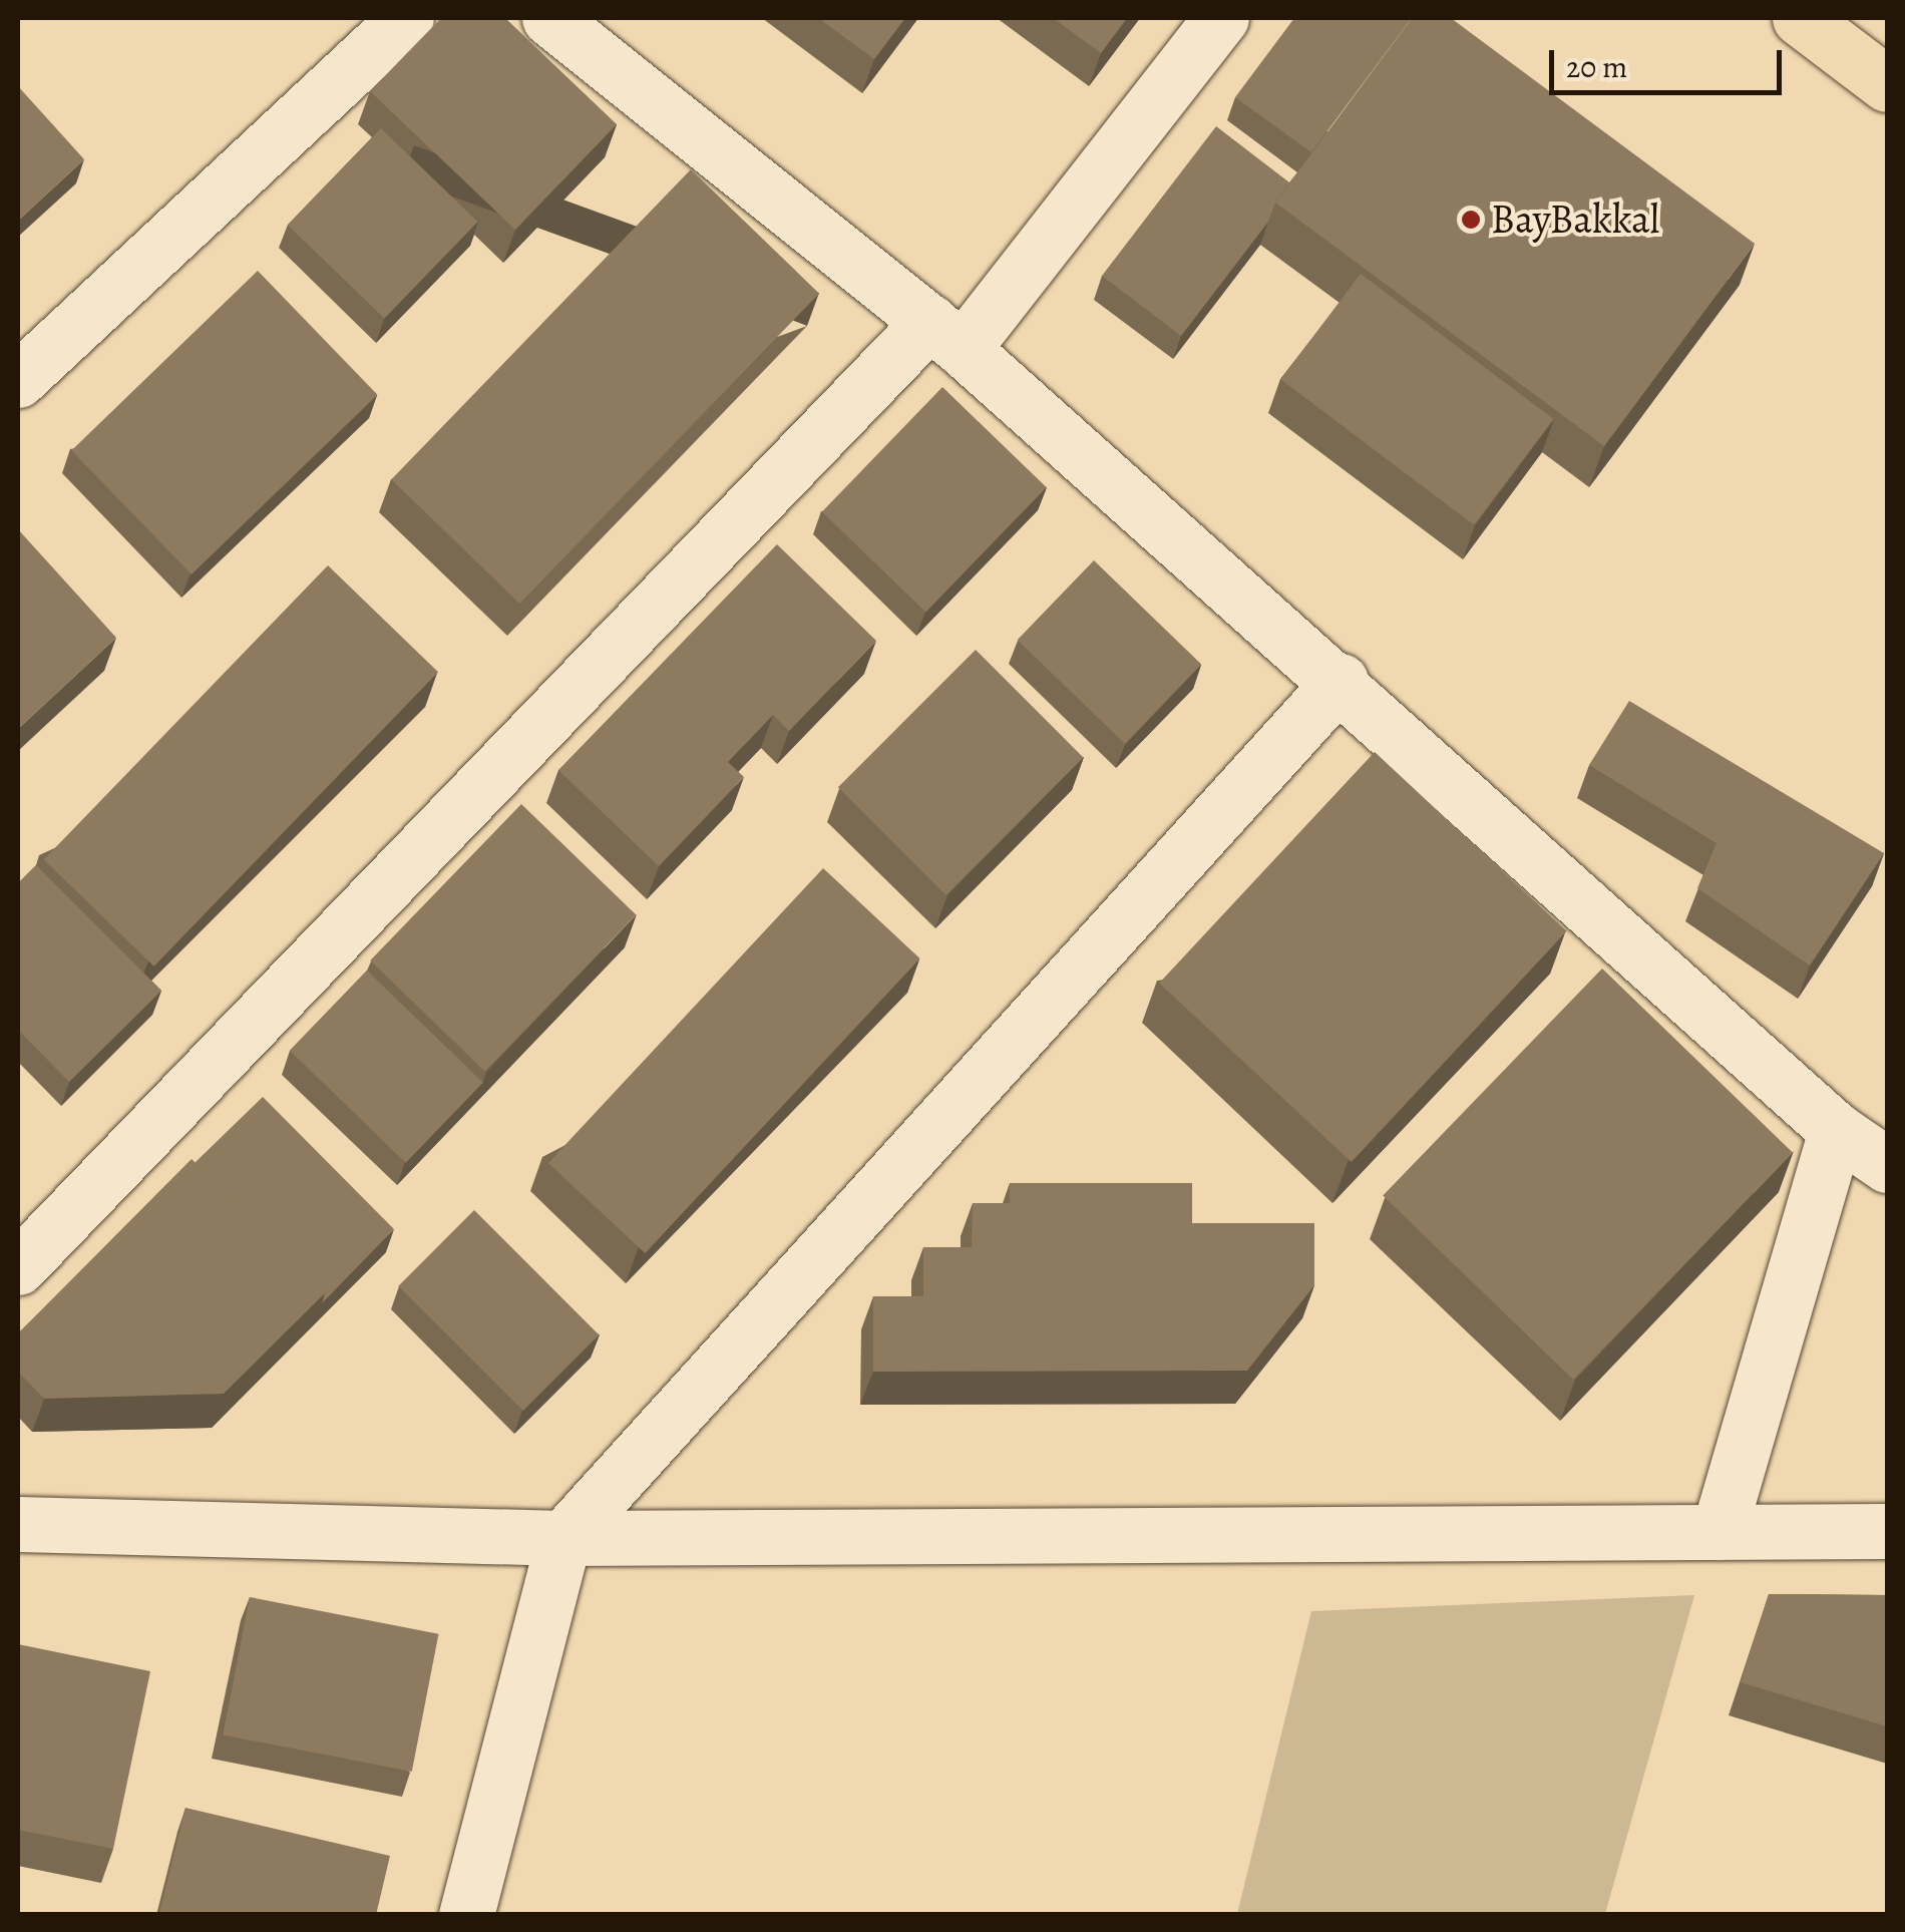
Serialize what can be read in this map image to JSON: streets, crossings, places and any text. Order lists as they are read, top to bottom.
{
  "places": ["BayBakkal"],
  "scale_bar": "20 m"
}
